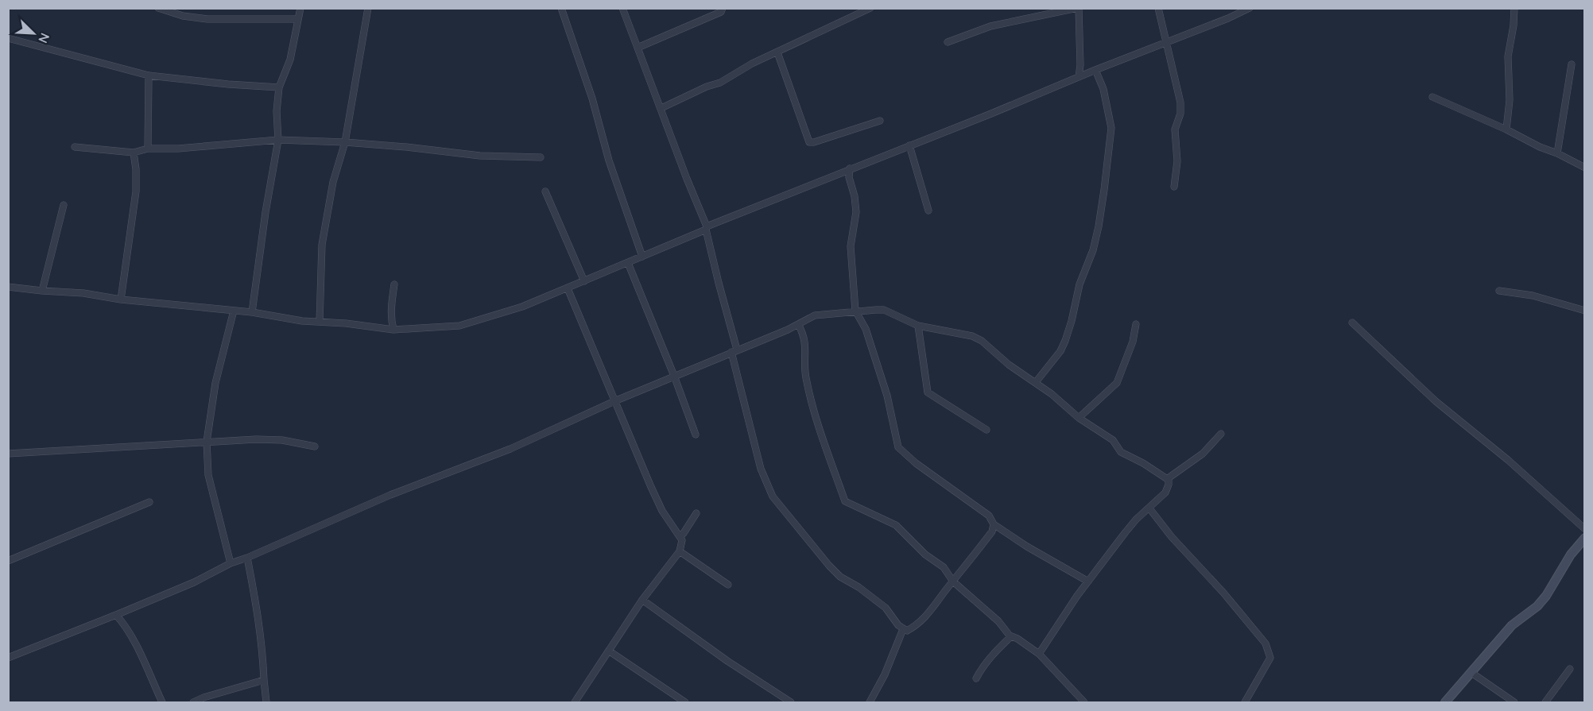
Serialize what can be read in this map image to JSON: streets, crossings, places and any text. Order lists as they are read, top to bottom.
{
  "north": "bottom right"
}
